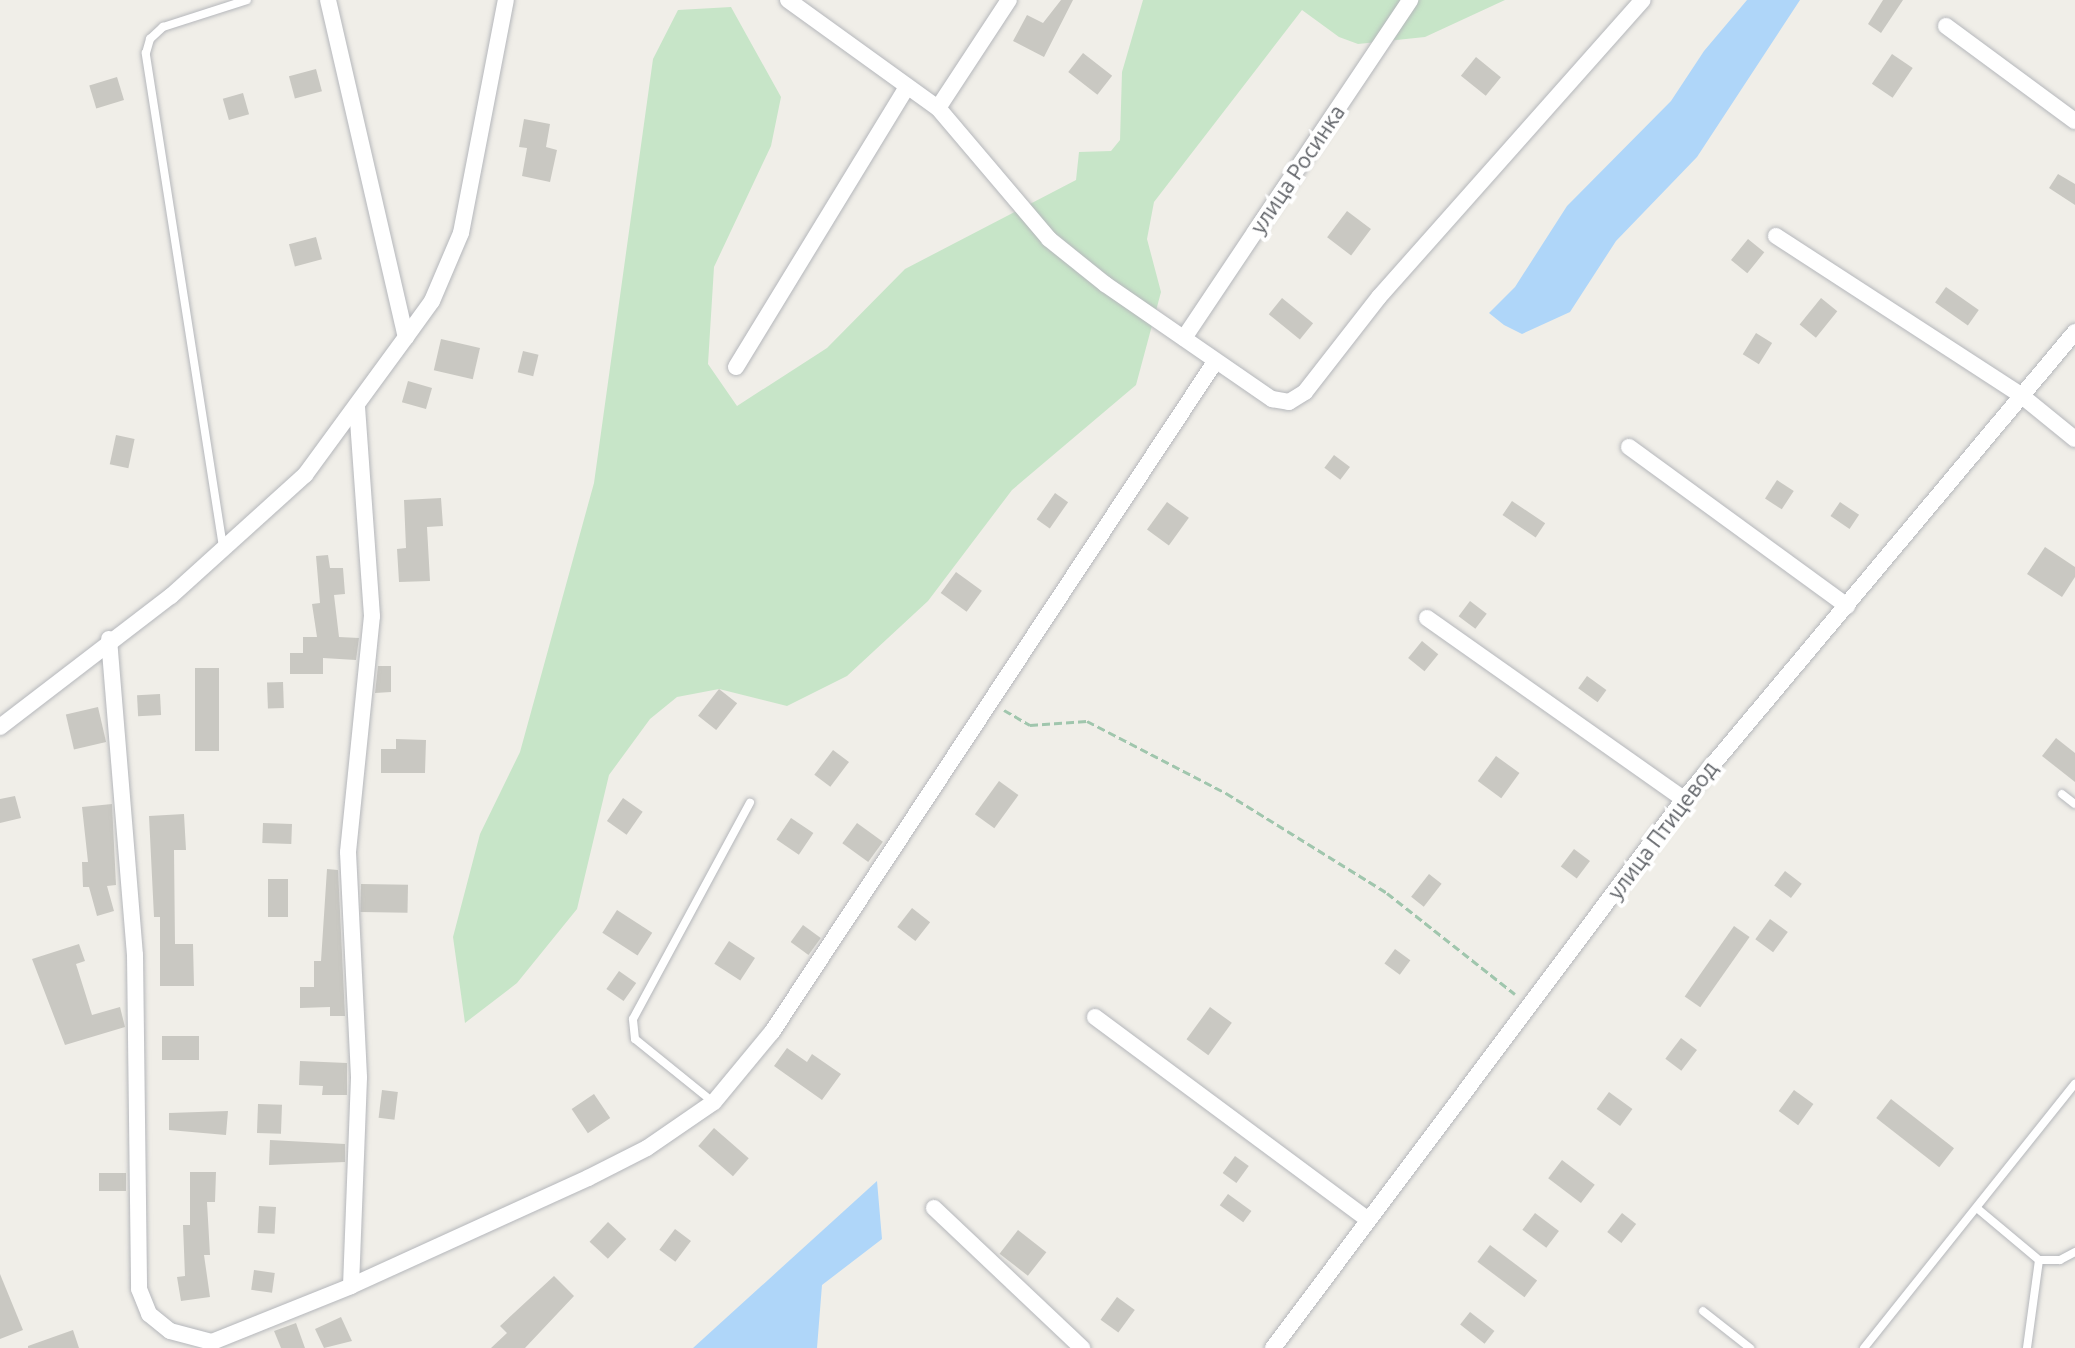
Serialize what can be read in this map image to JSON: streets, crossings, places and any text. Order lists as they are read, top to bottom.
{
  "streets": {
    "street": ["улица Росинка", "улица Птицевод"]
  }
}
